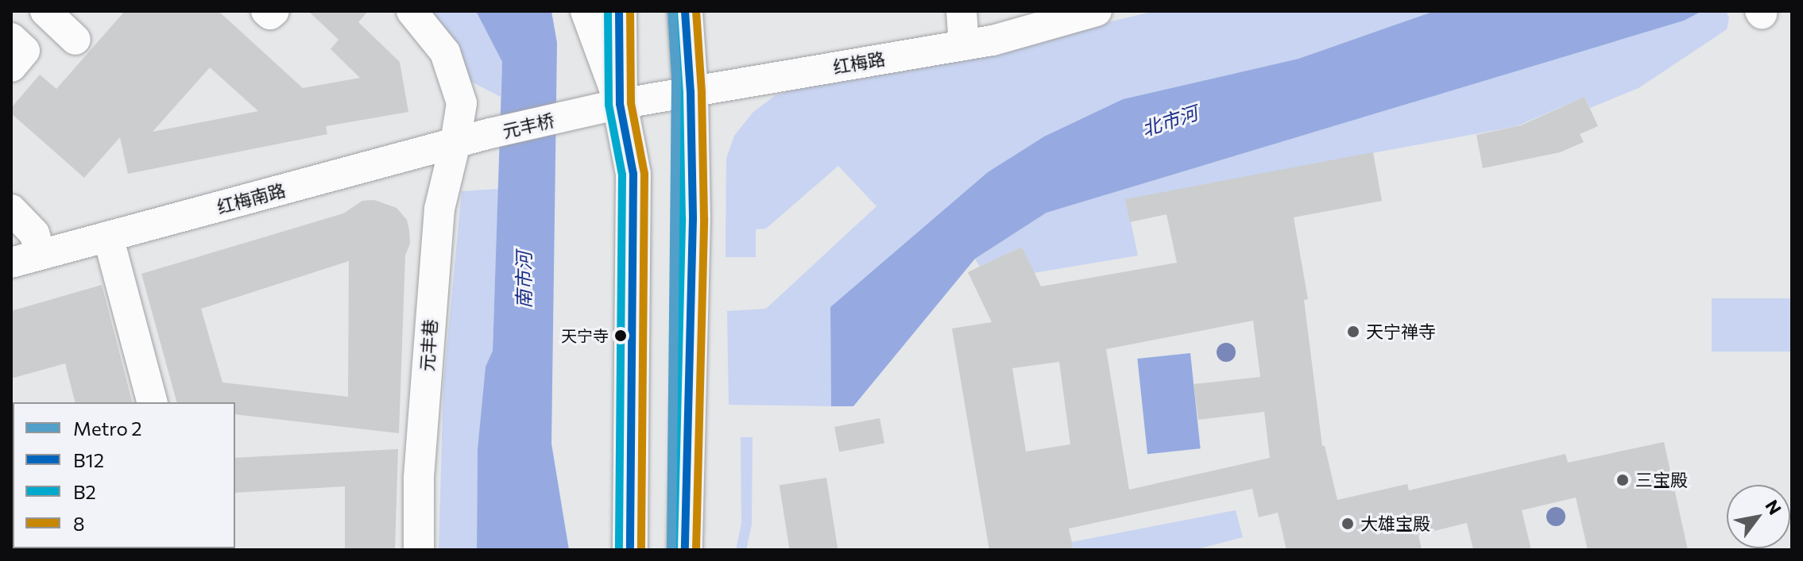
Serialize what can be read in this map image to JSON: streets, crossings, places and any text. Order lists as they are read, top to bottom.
{
  "streets": {
    "street": [
      "红梅路",
      "元丰桥",
      "红梅南路",
      "元丰巷"
    ]
  },
  "crossings": [
    ["红梅路", "元丰桥"],
    ["元丰桥", "红梅南路"],
    ["红梅南路", "元丰巷"]
  ],
  "water": ["北市河", "南市河"],
  "places": [
    "天宁禅寺",
    "天宁寺",
    "三宝殿",
    "大雄宝殿"
  ],
  "lines": [
    "metro line 2",
    "transit line B12",
    "transit line B2",
    "transit line 8"
  ],
  "legend": [
    "Metro 2",
    "B12",
    "B2",
    "8"
  ],
  "north": "top right"
}
